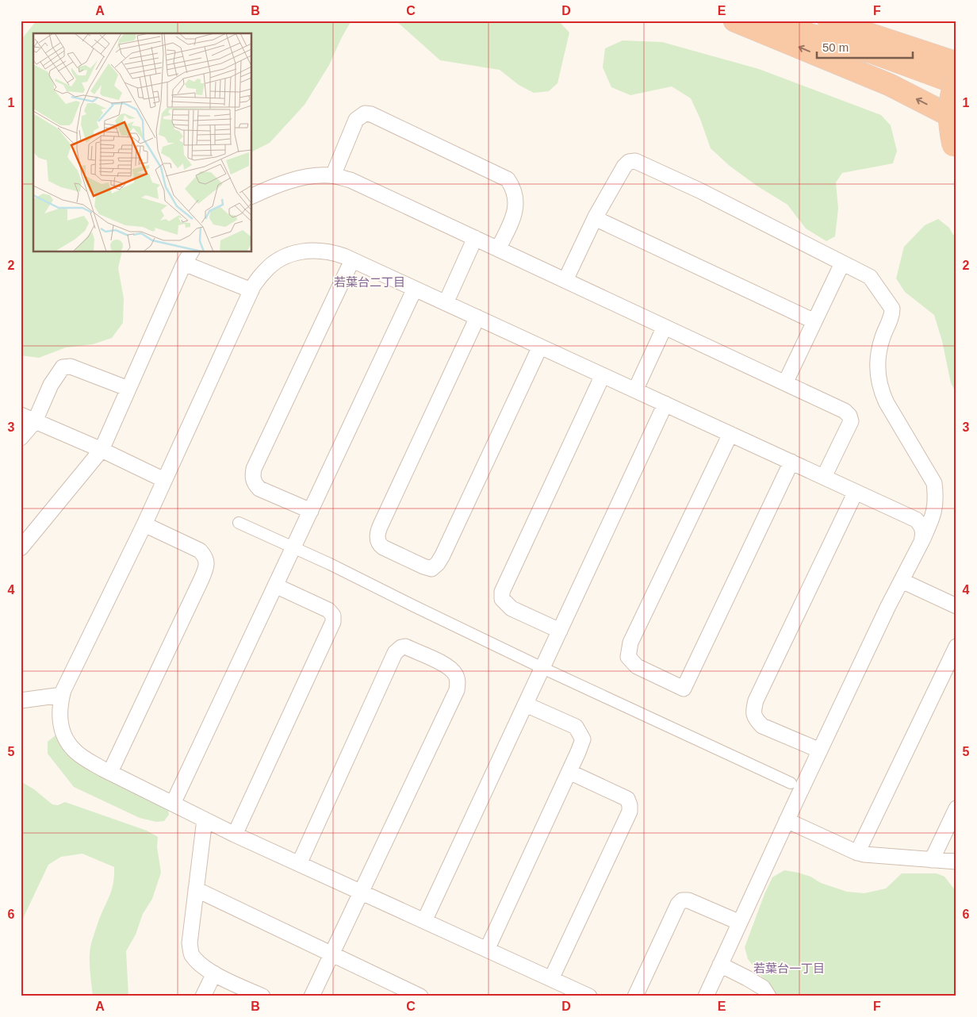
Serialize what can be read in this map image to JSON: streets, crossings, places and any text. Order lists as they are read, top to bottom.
{
  "districts": ["若葉台二丁目", "若葉台一丁目"],
  "scale_bar": "50 m",
  "grid": {
    "columns": [
      "A",
      "B",
      "C",
      "D",
      "E",
      "F"
    ],
    "rows": [
      "1",
      "2",
      "3",
      "4",
      "5",
      "6"
    ]
  }
}
